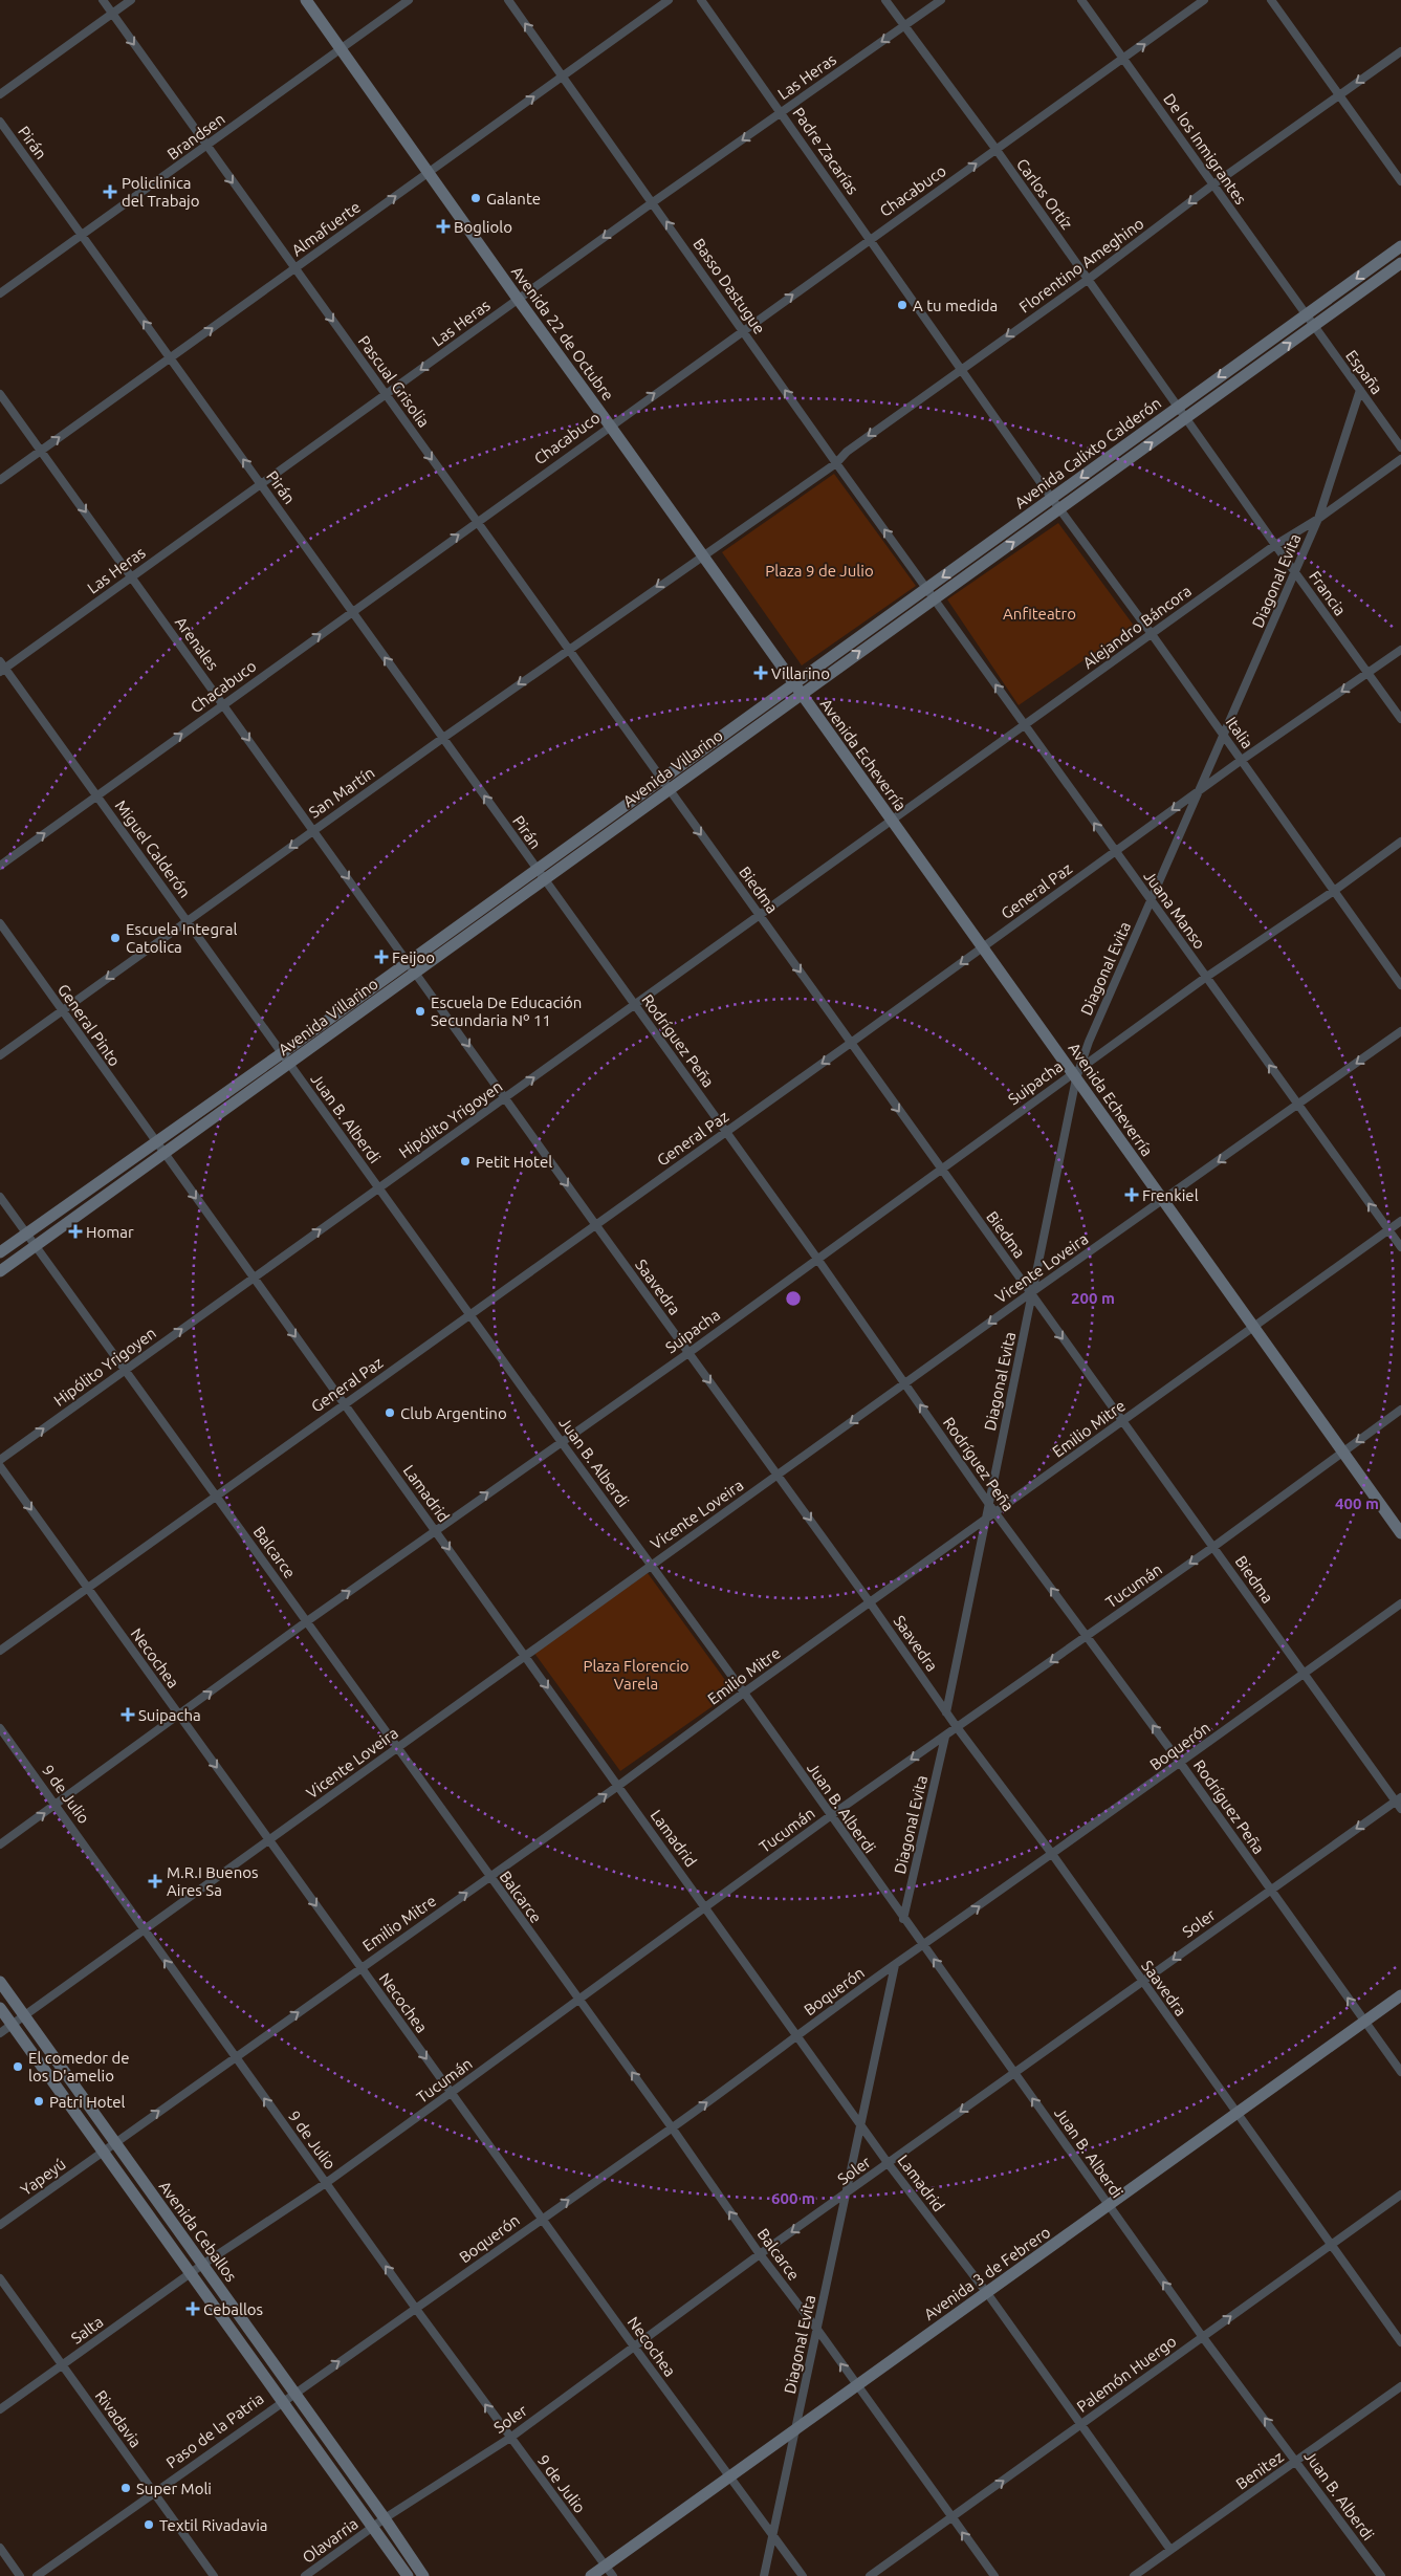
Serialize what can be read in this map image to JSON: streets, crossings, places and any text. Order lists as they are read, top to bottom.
{
  "streets": {
    "main road": [
      "Avenida 22 de Octubre",
      "Avenida Calixto Calderón",
      "Avenida Echeverría",
      "Avenida Villarino",
      "Avenida Ceballos",
      "Avenida 3 de Febrero"
    ],
    "street": [
      "Las Heras",
      "Brandsen",
      "Pirán",
      "De los Inmigrantes",
      "Padre Zacarías",
      "Chacabuco",
      "Carlos Ortíz",
      "Almafuerte",
      "Florentino Ameghino",
      "Basso Dastugue",
      "España",
      "Pascual Grisolia",
      "Diagonal Evita",
      "Francia",
      "Alejandro Báncora",
      "Arenales",
      "Italia",
      "San Martín",
      "Miguel Calderón",
      "Biedma",
      "General Paz",
      "Juana Manso",
      "General Pinto",
      "Rodríguez Peña",
      "Suipacha",
      "Juan B. Alberdi",
      "Hipólito Yrigoyen",
      "Vicente Loveira",
      "Saavedra",
      "Emilio Mitre",
      "Lamadrid",
      "Balcarce",
      "Tucumán",
      "Necochea",
      "Boquerón",
      "9 de Julio",
      "Soler",
      "Yapeyú",
      "Salta",
      "Palemón Huergo",
      "Rivadavia",
      "Paso de la Patria",
      "Benitez",
      "Olavarria"
    ]
  },
  "crossings": [
    ["Las Heras", "Pirán"],
    ["Las Heras", "Padre Zacarías"],
    ["Las Heras", "Carlos Ortíz"],
    ["Las Heras", "Basso Dastugue"],
    ["Las Heras", "Avenida 22 de Octubre"],
    ["Las Heras", "Pascual Grisolia"],
    ["Las Heras", "Arenales"],
    ["Las Heras", "Miguel Calderón"],
    ["Brandsen", "Pirán"],
    ["Brandsen", "Avenida 22 de Octubre"],
    ["Brandsen", "Pascual Grisolia"],
    ["Pirán", "Chacabuco"],
    ["Pirán", "Almafuerte"],
    ["Pirán", "Avenida Villarino"],
    ["Pirán", "San Martín"],
    ["Pirán", "Rodríguez Peña"],
    ["De los Inmigrantes", "Chacabuco"],
    ["De los Inmigrantes", "Florentino Ameghino"],
    ["De los Inmigrantes", "España"],
    ["De los Inmigrantes", "Avenida Calixto Calderón"],
    ["Padre Zacarías", "Chacabuco"],
    ["Padre Zacarías", "Florentino Ameghino"],
    ["Padre Zacarías", "Avenida Calixto Calderón"],
    ["Padre Zacarías", "Italia"],
    ["Chacabuco", "Carlos Ortíz"],
    ["Chacabuco", "Basso Dastugue"],
    ["Chacabuco", "Avenida 22 de Octubre"],
    ["Chacabuco", "Pascual Grisolia"],
    ["Chacabuco", "Arenales"],
    ["Chacabuco", "Miguel Calderón"],
    ["Carlos Ortíz", "Florentino Ameghino"],
    ["Carlos Ortíz", "Avenida Calixto Calderón"],
    ["Carlos Ortíz", "Francia"],
    ["Almafuerte", "Basso Dastugue"],
    ["Almafuerte", "Avenida 22 de Octubre"],
    ["Almafuerte", "Pascual Grisolia"],
    ["Almafuerte", "Arenales"],
    ["Florentino Ameghino", "Basso Dastugue"],
    ["Florentino Ameghino", "Avenida 22 de Octubre"],
    ["Florentino Ameghino", "San Martín"],
    ["Basso Dastugue", "Avenida Calixto Calderón"],
    ["Basso Dastugue", "Juana Manso"],
    ["Avenida 22 de Octubre", "Avenida Calixto Calderón"],
    ["Avenida 22 de Octubre", "Avenida Echeverría"],
    ["Avenida 22 de Octubre", "Avenida Villarino"],
    ["Avenida 22 de Octubre", "San Martín"],
    ["España", "Avenida Calixto Calderón"],
    ["España", "Diagonal Evita"],
    ["Pascual Grisolia", "Avenida Villarino"],
    ["Pascual Grisolia", "San Martín"],
    ["Pascual Grisolia", "Biedma"],
    ["Avenida Calixto Calderón", "Francia"],
    ["Avenida Calixto Calderón", "Italia"],
    ["Avenida Calixto Calderón", "Avenida Echeverría"],
    ["Avenida Calixto Calderón", "Avenida Villarino"],
    ["Avenida Calixto Calderón", "Juana Manso"],
    ["Diagonal Evita", "Francia"],
    ["Diagonal Evita", "Alejandro Báncora"],
    ["Diagonal Evita", "Italia"],
    ["Diagonal Evita", "Avenida Echeverría"],
    ["Diagonal Evita", "Biedma"],
    ["Diagonal Evita", "General Paz"],
    ["Diagonal Evita", "Juana Manso"],
    ["Diagonal Evita", "Rodríguez Peña"],
    ["Diagonal Evita", "Suipacha"],
    ["Diagonal Evita", "Juan B. Alberdi"],
    ["Diagonal Evita", "Vicente Loveira"],
    ["Diagonal Evita", "Saavedra"],
    ["Diagonal Evita", "Emilio Mitre"],
    ["Diagonal Evita", "Lamadrid"],
    ["Diagonal Evita", "Balcarce"],
    ["Diagonal Evita", "Tucumán"],
    ["Diagonal Evita", "Necochea"],
    ["Diagonal Evita", "Boquerón"],
    ["Diagonal Evita", "Soler"],
    ["Diagonal Evita", "Avenida 3 de Febrero"],
    ["Francia", "Alejandro Báncora"],
    ["Francia", "General Paz"],
    ["Alejandro Báncora", "Italia"],
    ["Alejandro Báncora", "Avenida Echeverría"],
    ["Alejandro Báncora", "Juana Manso"],
    ["Alejandro Báncora", "Hipólito Yrigoyen"],
    ["Arenales", "Avenida Villarino"],
    ["Arenales", "San Martín"],
    ["Arenales", "Saavedra"],
    ["Italia", "General Paz"],
    ["Italia", "Suipacha"],
    ["Avenida Echeverría", "Avenida Villarino"],
    ["Avenida Echeverría", "General Paz"],
    ["Avenida Echeverría", "Suipacha"],
    ["Avenida Echeverría", "Hipólito Yrigoyen"],
    ["Avenida Echeverría", "Vicente Loveira"],
    ["Avenida Echeverría", "Emilio Mitre"],
    ["Avenida Echeverría", "Tucumán"],
    ["Avenida Villarino", "Miguel Calderón"],
    ["Avenida Villarino", "Biedma"],
    ["Avenida Villarino", "General Pinto"],
    ["Avenida Villarino", "Rodríguez Peña"],
    ["Avenida Villarino", "Juan B. Alberdi"],
    ["Avenida Villarino", "Saavedra"],
    ["Avenida Villarino", "Lamadrid"],
    ["Avenida Villarino", "Balcarce"],
    ["San Martín", "Miguel Calderón"],
    ["San Martín", "General Pinto"],
    ["Miguel Calderón", "Juan B. Alberdi"],
    ["Biedma", "General Paz"],
    ["Biedma", "Suipacha"],
    ["Biedma", "Hipólito Yrigoyen"],
    ["Biedma", "Vicente Loveira"],
    ["Biedma", "Emilio Mitre"],
    ["Biedma", "Tucumán"],
    ["Biedma", "Boquerón"],
    ["Biedma", "Soler"],
    ["General Paz", "Juana Manso"],
    ["General Paz", "Rodríguez Peña"],
    ["General Paz", "Juan B. Alberdi"],
    ["General Paz", "Saavedra"],
    ["General Paz", "Lamadrid"],
    ["General Paz", "Balcarce"],
    ["General Paz", "Necochea"],
    ["Juana Manso", "Suipacha"],
    ["Juana Manso", "Vicente Loveira"],
    ["Juana Manso", "Emilio Mitre"],
    ["General Pinto", "Lamadrid"],
    ["Rodríguez Peña", "Suipacha"],
    ["Rodríguez Peña", "Hipólito Yrigoyen"],
    ["Rodríguez Peña", "Vicente Loveira"],
    ["Rodríguez Peña", "Emilio Mitre"],
    ["Rodríguez Peña", "Tucumán"],
    ["Rodríguez Peña", "Boquerón"],
    ["Rodríguez Peña", "Soler"],
    ["Rodríguez Peña", "Avenida 3 de Febrero"],
    ["Suipacha", "Juan B. Alberdi"],
    ["Suipacha", "Saavedra"],
    ["Suipacha", "Lamadrid"],
    ["Suipacha", "Balcarce"],
    ["Suipacha", "Necochea"],
    ["Suipacha", "9 de Julio"],
    ["Juan B. Alberdi", "Hipólito Yrigoyen"],
    ["Juan B. Alberdi", "Vicente Loveira"],
    ["Juan B. Alberdi", "Emilio Mitre"],
    ["Juan B. Alberdi", "Tucumán"],
    ["Juan B. Alberdi", "Boquerón"],
    ["Juan B. Alberdi", "Soler"],
    ["Juan B. Alberdi", "Avenida 3 de Febrero"],
    ["Juan B. Alberdi", "Palemón Huergo"],
    ["Juan B. Alberdi", "Benitez"],
    ["Hipólito Yrigoyen", "Saavedra"],
    ["Hipólito Yrigoyen", "Lamadrid"],
    ["Hipólito Yrigoyen", "Balcarce"],
    ["Vicente Loveira", "Saavedra"],
    ["Vicente Loveira", "Lamadrid"],
    ["Vicente Loveira", "Balcarce"],
    ["Vicente Loveira", "Necochea"],
    ["Vicente Loveira", "9 de Julio"],
    ["Vicente Loveira", "Avenida Ceballos"],
    ["Saavedra", "Emilio Mitre"],
    ["Saavedra", "Tucumán"],
    ["Saavedra", "Boquerón"],
    ["Saavedra", "Soler"],
    ["Saavedra", "Avenida 3 de Febrero"],
    ["Saavedra", "Palemón Huergo"],
    ["Emilio Mitre", "Lamadrid"],
    ["Emilio Mitre", "Balcarce"],
    ["Emilio Mitre", "Necochea"],
    ["Emilio Mitre", "9 de Julio"],
    ["Emilio Mitre", "Yapeyú"],
    ["Emilio Mitre", "Avenida Ceballos"],
    ["Lamadrid", "Tucumán"],
    ["Lamadrid", "Boquerón"],
    ["Lamadrid", "Soler"],
    ["Lamadrid", "Avenida 3 de Febrero"],
    ["Lamadrid", "Palemón Huergo"],
    ["Lamadrid", "Benitez"],
    ["Balcarce", "Tucumán"],
    ["Balcarce", "Boquerón"],
    ["Balcarce", "Soler"],
    ["Balcarce", "Avenida 3 de Febrero"],
    ["Balcarce", "Palemón Huergo"],
    ["Tucumán", "Necochea"],
    ["Tucumán", "9 de Julio"],
    ["Tucumán", "Avenida Ceballos"],
    ["Tucumán", "Salta"],
    ["Necochea", "Boquerón"],
    ["Necochea", "Soler"],
    ["Necochea", "Avenida 3 de Febrero"],
    ["Boquerón", "9 de Julio"],
    ["Boquerón", "Avenida Ceballos"],
    ["Boquerón", "Paso de la Patria"],
    ["9 de Julio", "Soler"],
    ["9 de Julio", "Avenida 3 de Febrero"],
    ["Soler", "Avenida Ceballos"],
    ["Soler", "Olavarria"],
    ["Yapeyú", "Avenida Ceballos"],
    ["Avenida Ceballos", "Salta"],
    ["Avenida Ceballos", "Paso de la Patria"],
    ["Avenida Ceballos", "Olavarria"],
    ["Salta", "Rivadavia"],
    ["Rivadavia", "Paso de la Patria"]
  ],
  "one_way": [
    "Las Heras",
    "Pirán",
    "Chacabuco",
    "Almafuerte",
    "Florentino Ameghino",
    "Basso Dastugue",
    "Pascual Grisolia",
    "Arenales",
    "San Martín",
    "Biedma",
    "Juana Manso",
    "Rodríguez Peña",
    "Hipólito Yrigoyen",
    "Vicente Loveira",
    "Saavedra",
    "Emilio Mitre",
    "Lamadrid",
    "Tucumán",
    "Necochea",
    "Boquerón",
    "9 de Julio",
    "Soler",
    "Palemón Huergo"
  ],
  "parks": ["Plaza 9 de Julio", "Anfiteatro", "Plaza Florencio Varela"],
  "places": {
    "health": [
      "Policlinica del Trabajo",
      "Bogliolo",
      "Villarino",
      "Feijoo",
      "Frenkiel",
      "Homar",
      "Suipacha",
      "M.R.I Buenos Aires Sa",
      "Ceballos"
    ],
    "other": [
      "Galante",
      "A tu medida",
      "Escuela Integral Catolica",
      "Escuela De Educación Secundaria Nº 11",
      "Petit Hotel",
      "Club Argentino",
      "El comedor de los D'amelio",
      "Patri Hotel",
      "Super Moli",
      "Textil Rivadavia"
    ]
  },
  "rings": ["200 m", "400 m", "600 m"]
}
